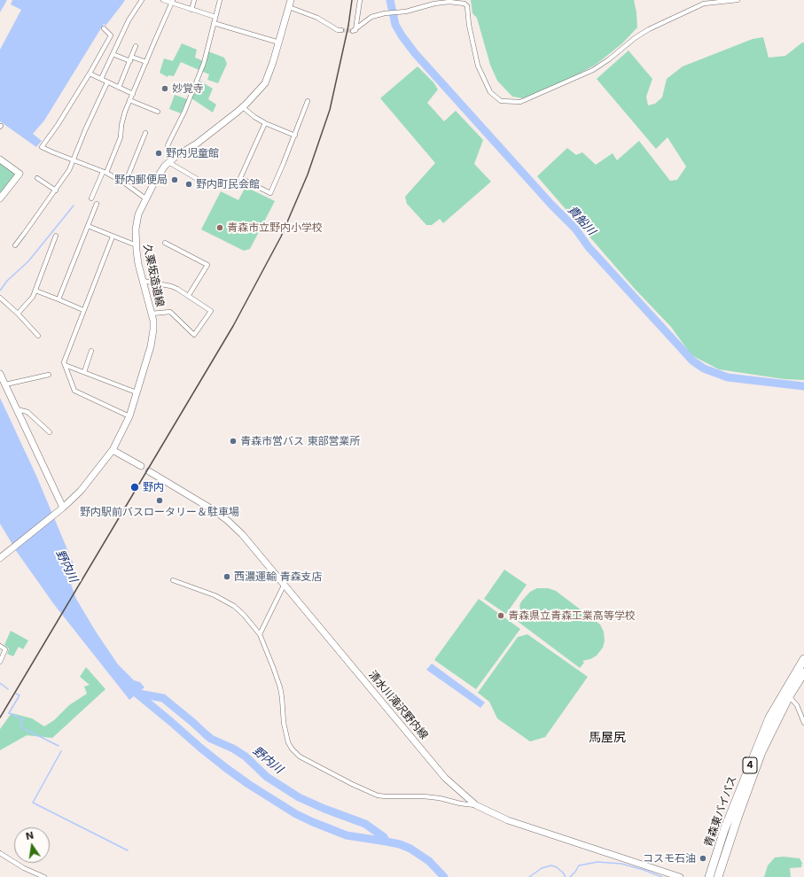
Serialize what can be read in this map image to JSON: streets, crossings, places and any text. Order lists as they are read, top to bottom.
{
  "streets": {
    "highway": ["4", "青森東バイパス"],
    "main road": ["久栗坂造道線", "清水川滝沢野内線"]
  },
  "districts": ["馬屋尻"],
  "water": ["貴船川", "野内川"],
  "places": [
    "妙覚寺",
    "野内児童館",
    "野内郵便局",
    "野内町民会館",
    "青森市立野内小学校",
    "青森市営バス 東部営業所",
    "野内",
    "野内駅前バスロータリー＆駐車場",
    "西濃運輸 青森支店",
    "青森県立青森工業高等学校",
    "コスモ石油"
  ],
  "north": "top"
}
